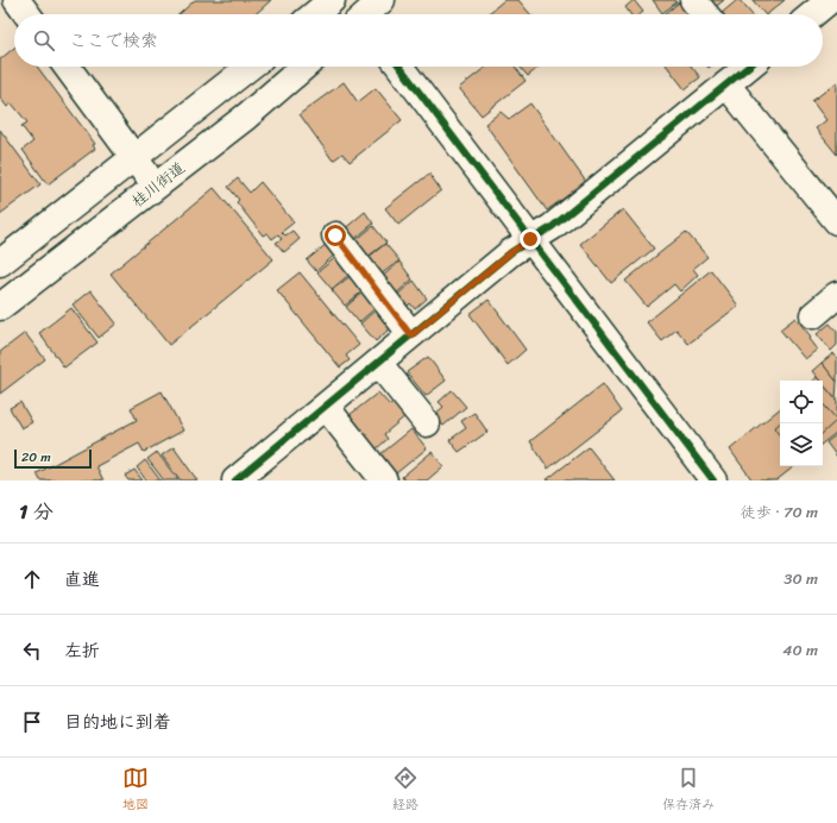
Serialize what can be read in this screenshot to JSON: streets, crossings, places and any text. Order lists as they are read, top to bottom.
{
  "streets": {
    "street": ["桂川街道"]
  },
  "scale_bar": "20 m",
  "page": {
    "search": "ここで検索",
    "scale": "20 m",
    "heading": ["1 分", "徒歩 · 70 m"],
    "list": [
      ["直進", "30 m"],
      ["左折", "40 m"],
      "目的地に到着"
    ],
    "nav": ["地図", "経路", "保存済み"]
  }
}
